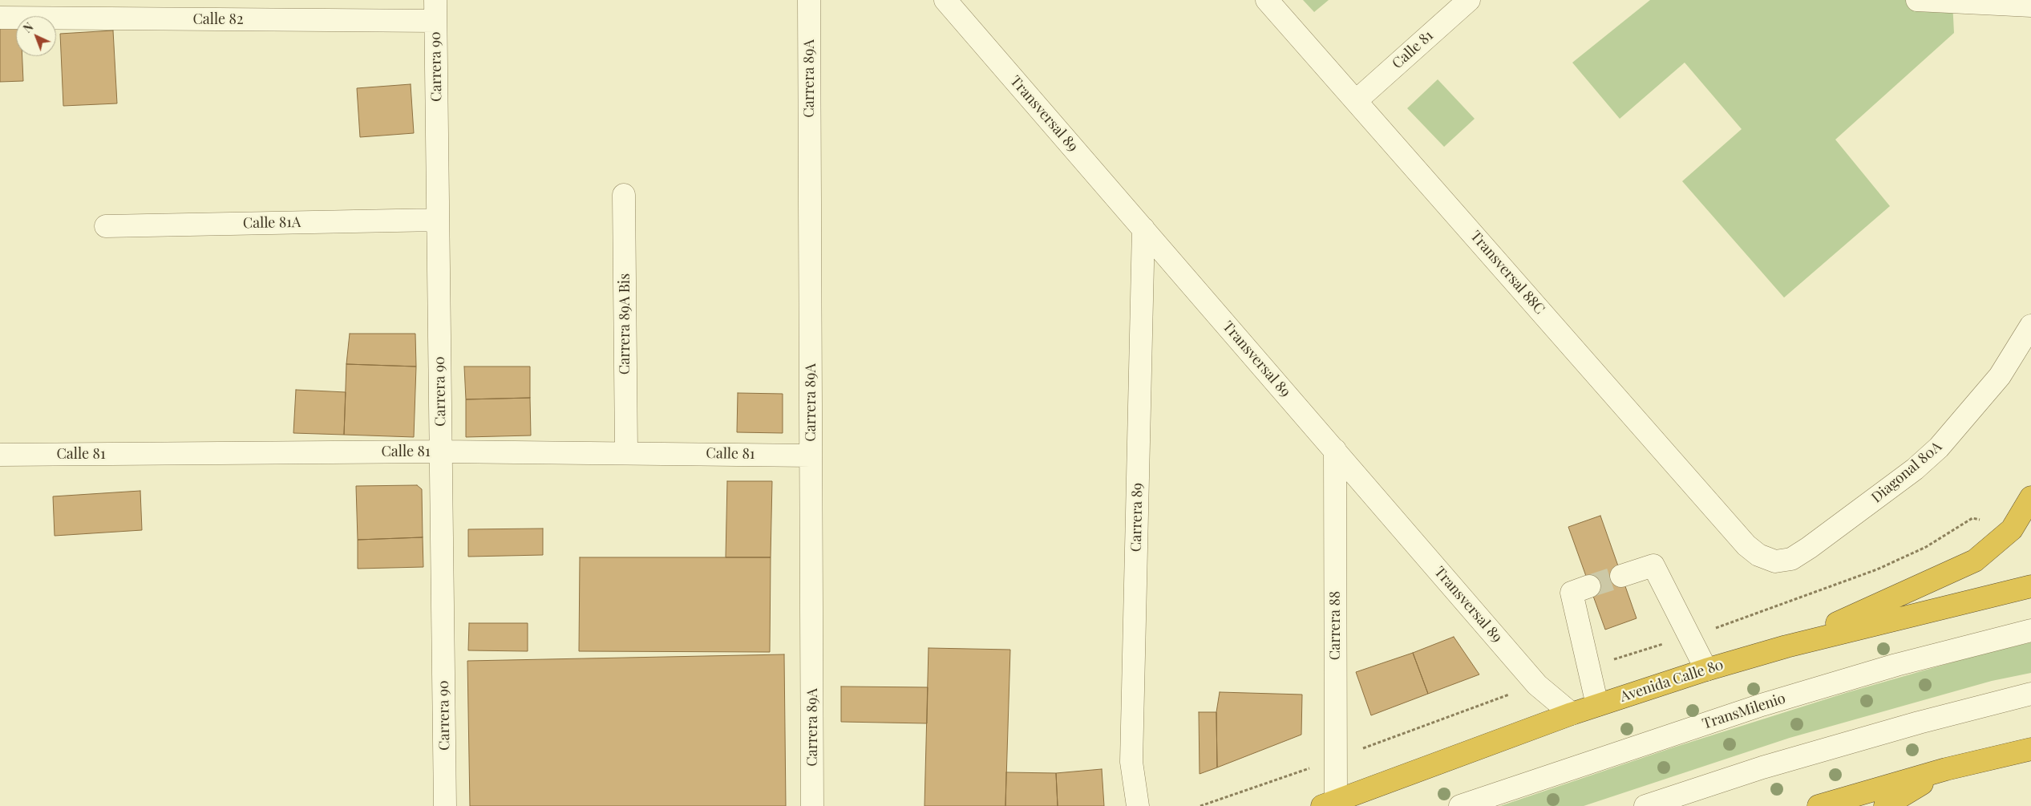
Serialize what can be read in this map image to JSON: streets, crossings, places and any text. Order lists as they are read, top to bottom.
{
  "streets": {
    "highway": ["Avenida Calle 80"],
    "street": [
      "Calle 82",
      "Calle 81",
      "Carrera 90",
      "Carrera 89A",
      "Transversal 89",
      "Calle 81A",
      "Transversal 88C",
      "Carrera 89A Bis",
      "Diagonal 80A",
      "Carrera 89",
      "Carrera 88",
      "TransMilenio"
    ]
  },
  "crossings": [
    ["Calle 82", "Carrera 90"],
    ["Calle 81", "Carrera 90"],
    ["Calle 81", "Carrera 89A"],
    ["Calle 81", "Transversal 88C"],
    ["Calle 81", "Carrera 89A Bis"],
    ["Carrera 90", "Calle 81A"],
    ["Transversal 89", "Carrera 89"],
    ["Transversal 89", "Carrera 88"],
    ["Transversal 89", "Avenida Calle 80"],
    ["Transversal 88C", "Diagonal 80A"],
    ["Carrera 88", "Avenida Calle 80"]
  ],
  "north": "top left"
}
